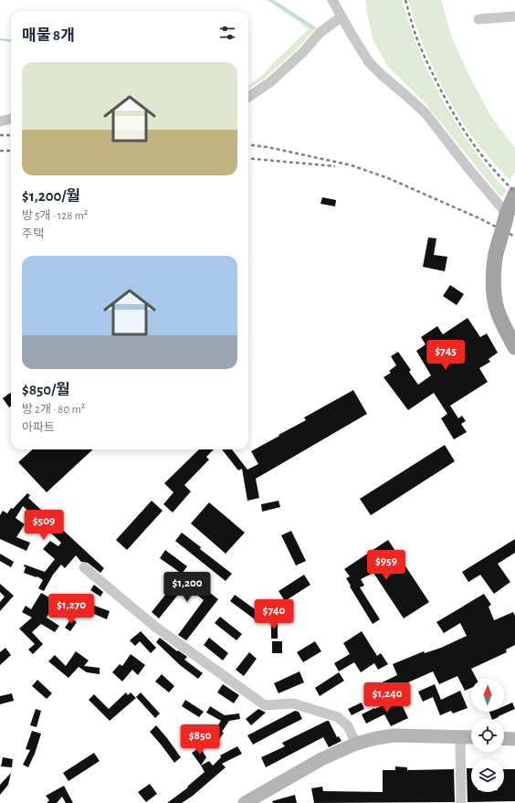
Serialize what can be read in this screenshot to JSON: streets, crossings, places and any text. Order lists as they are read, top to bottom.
{
  "north": "top",
  "page": {
    "heading": "매물 8개",
    "list": [
      {
        "name": "$1,200/월",
        "note": "방 5개 · 128 m² · 주택"
      },
      {
        "name": "$850/월",
        "note": "방 2개 · 80 m² · 아파트"
      }
    ],
    "price": [
      "$745",
      "$509",
      "$959",
      "$1,200",
      "$1,270",
      "$740",
      "$1,240",
      "$850"
    ]
  }
}
